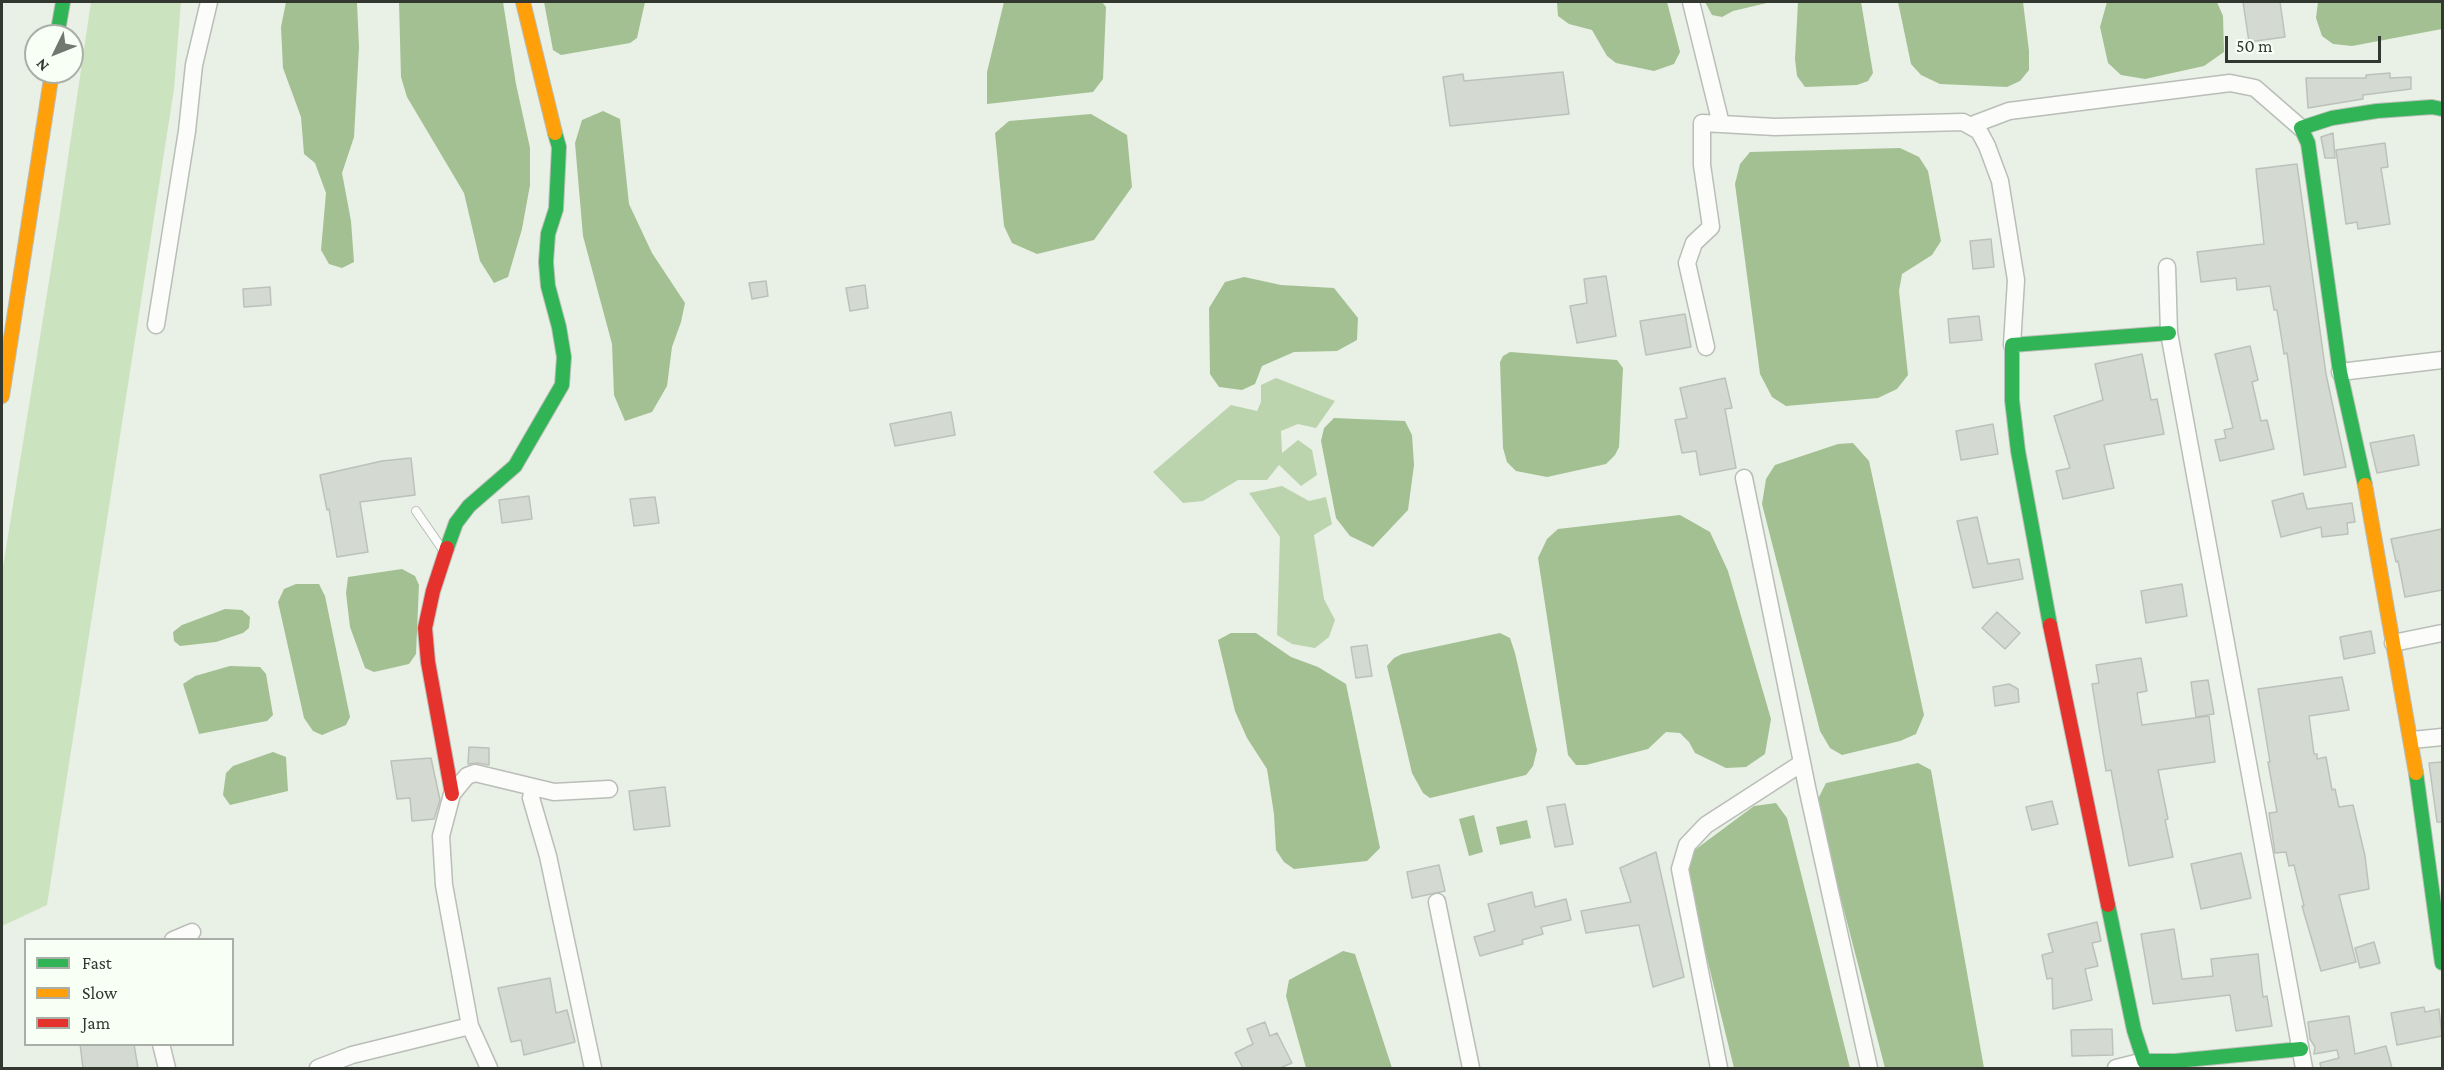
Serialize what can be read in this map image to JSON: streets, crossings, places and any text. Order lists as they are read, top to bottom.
{
  "legend": ["Fast", "Slow", "Jam"],
  "scale_bar": "50 m",
  "north": "bottom left"
}
